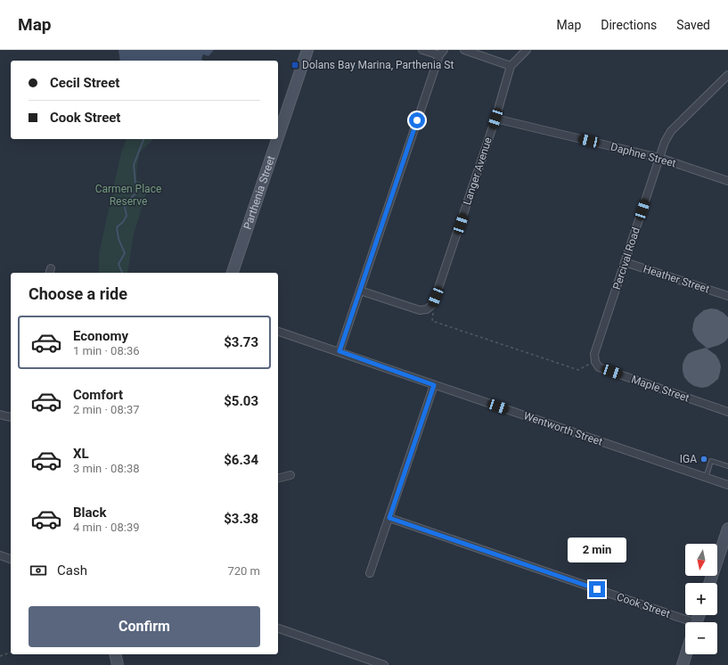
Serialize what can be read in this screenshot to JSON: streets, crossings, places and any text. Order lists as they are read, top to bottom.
{
  "streets": {
    "street": [
      "Daphne Street",
      "Langer Avenue",
      "Parthenia Street",
      "Percival Road",
      "Heather Street",
      "Maple Street",
      "Wentworth Street",
      "Cook Street"
    ]
  },
  "crossings": [
    ["Daphne Street", "Langer Avenue"],
    ["Daphne Street", "Percival Road"],
    ["Percival Road", "Heather Street"],
    ["Percival Road", "Maple Street"]
  ],
  "parks": ["Carmen Place Reserve"],
  "places": {
    "transit": ["Dolans Bay Marina, Parthenia St"],
    "other": ["IGA"]
  },
  "north": "bottom",
  "page": {
    "header": "Map",
    "nav": ["Map", "Directions", "Saved"],
    "banner": ["Cecil Street", "Cook Street"],
    "heading": "Choose a ride",
    "list": [
      {
        "name": "Economy",
        "note": "1 min · 08:36",
        "value": "$3.73"
      },
      {
        "name": "Comfort",
        "note": "2 min · 08:37",
        "value": "$5.03"
      },
      {
        "name": "XL",
        "note": "3 min · 08:38",
        "value": "$6.34"
      },
      {
        "name": "Black",
        "note": "4 min · 08:39",
        "value": "$3.38"
      }
    ],
    "bubble": "2 min",
    "map_buttons": ["+", "−"],
    "pay": ["Cash", "720 m"],
    "buttons": "Confirm"
  }
}
